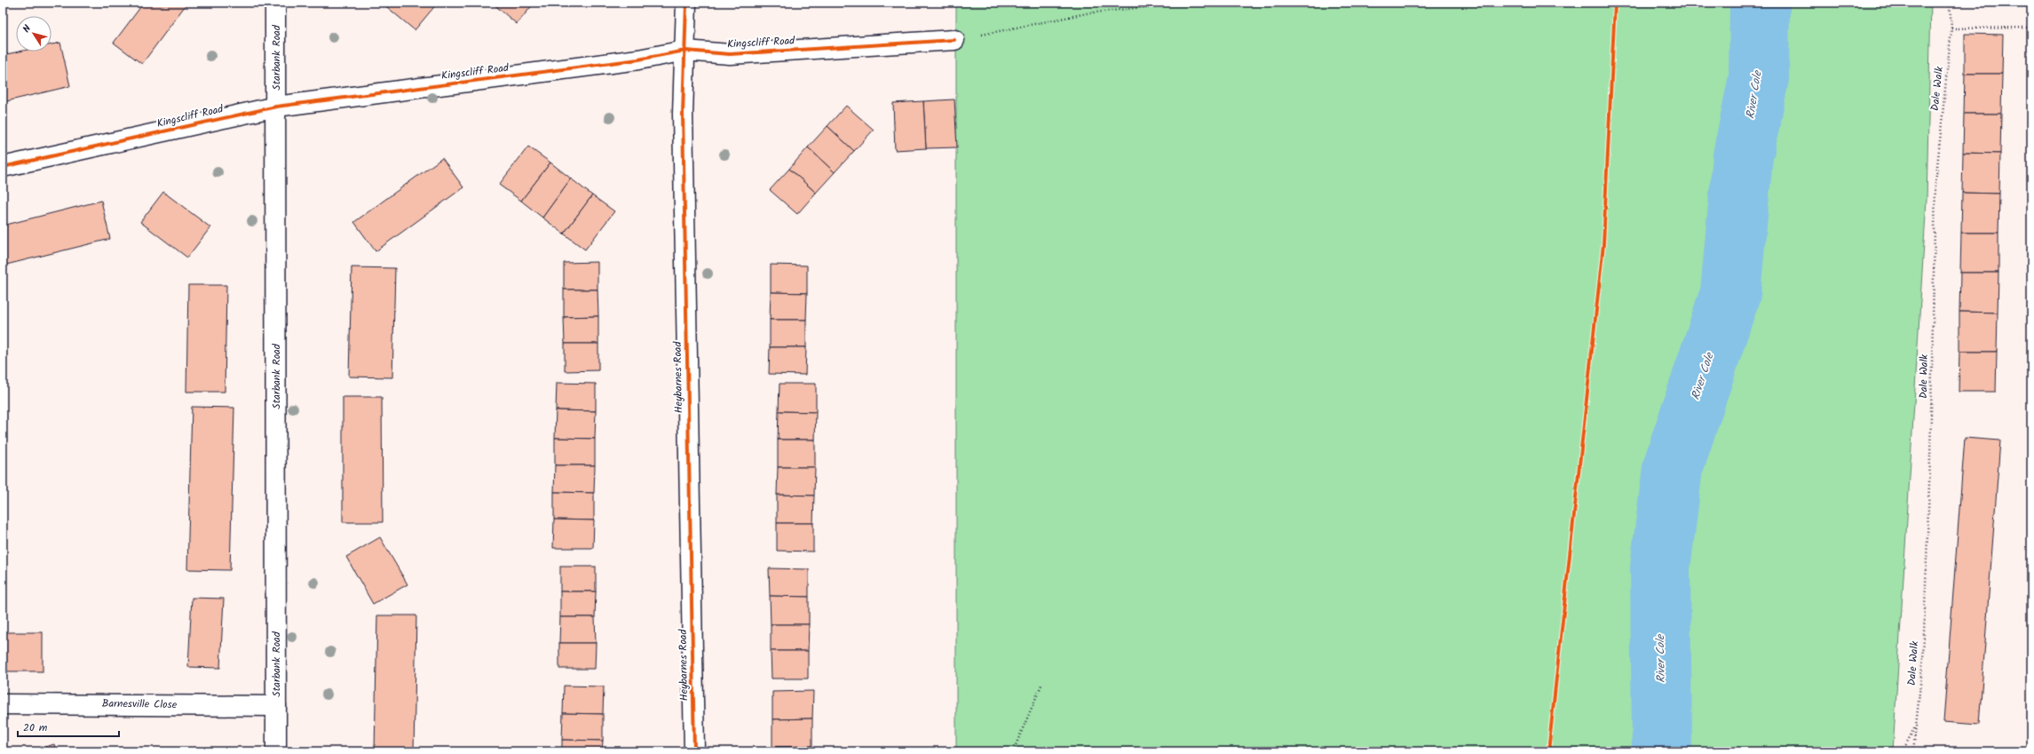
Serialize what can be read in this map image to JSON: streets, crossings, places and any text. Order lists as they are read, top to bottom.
{
  "streets": {
    "street": [
      "Kingscliff Road",
      "Starbank Road",
      "Heybarnes Road",
      "Barnesville Close"
    ],
    "path": ["Dale Walk"]
  },
  "crossings": [
    ["Kingscliff Road", "Starbank Road"],
    ["Kingscliff Road", "Heybarnes Road"],
    ["Starbank Road", "Barnesville Close"]
  ],
  "water": ["River Cole"],
  "scale_bar": "20 m",
  "north": "top left"
}
